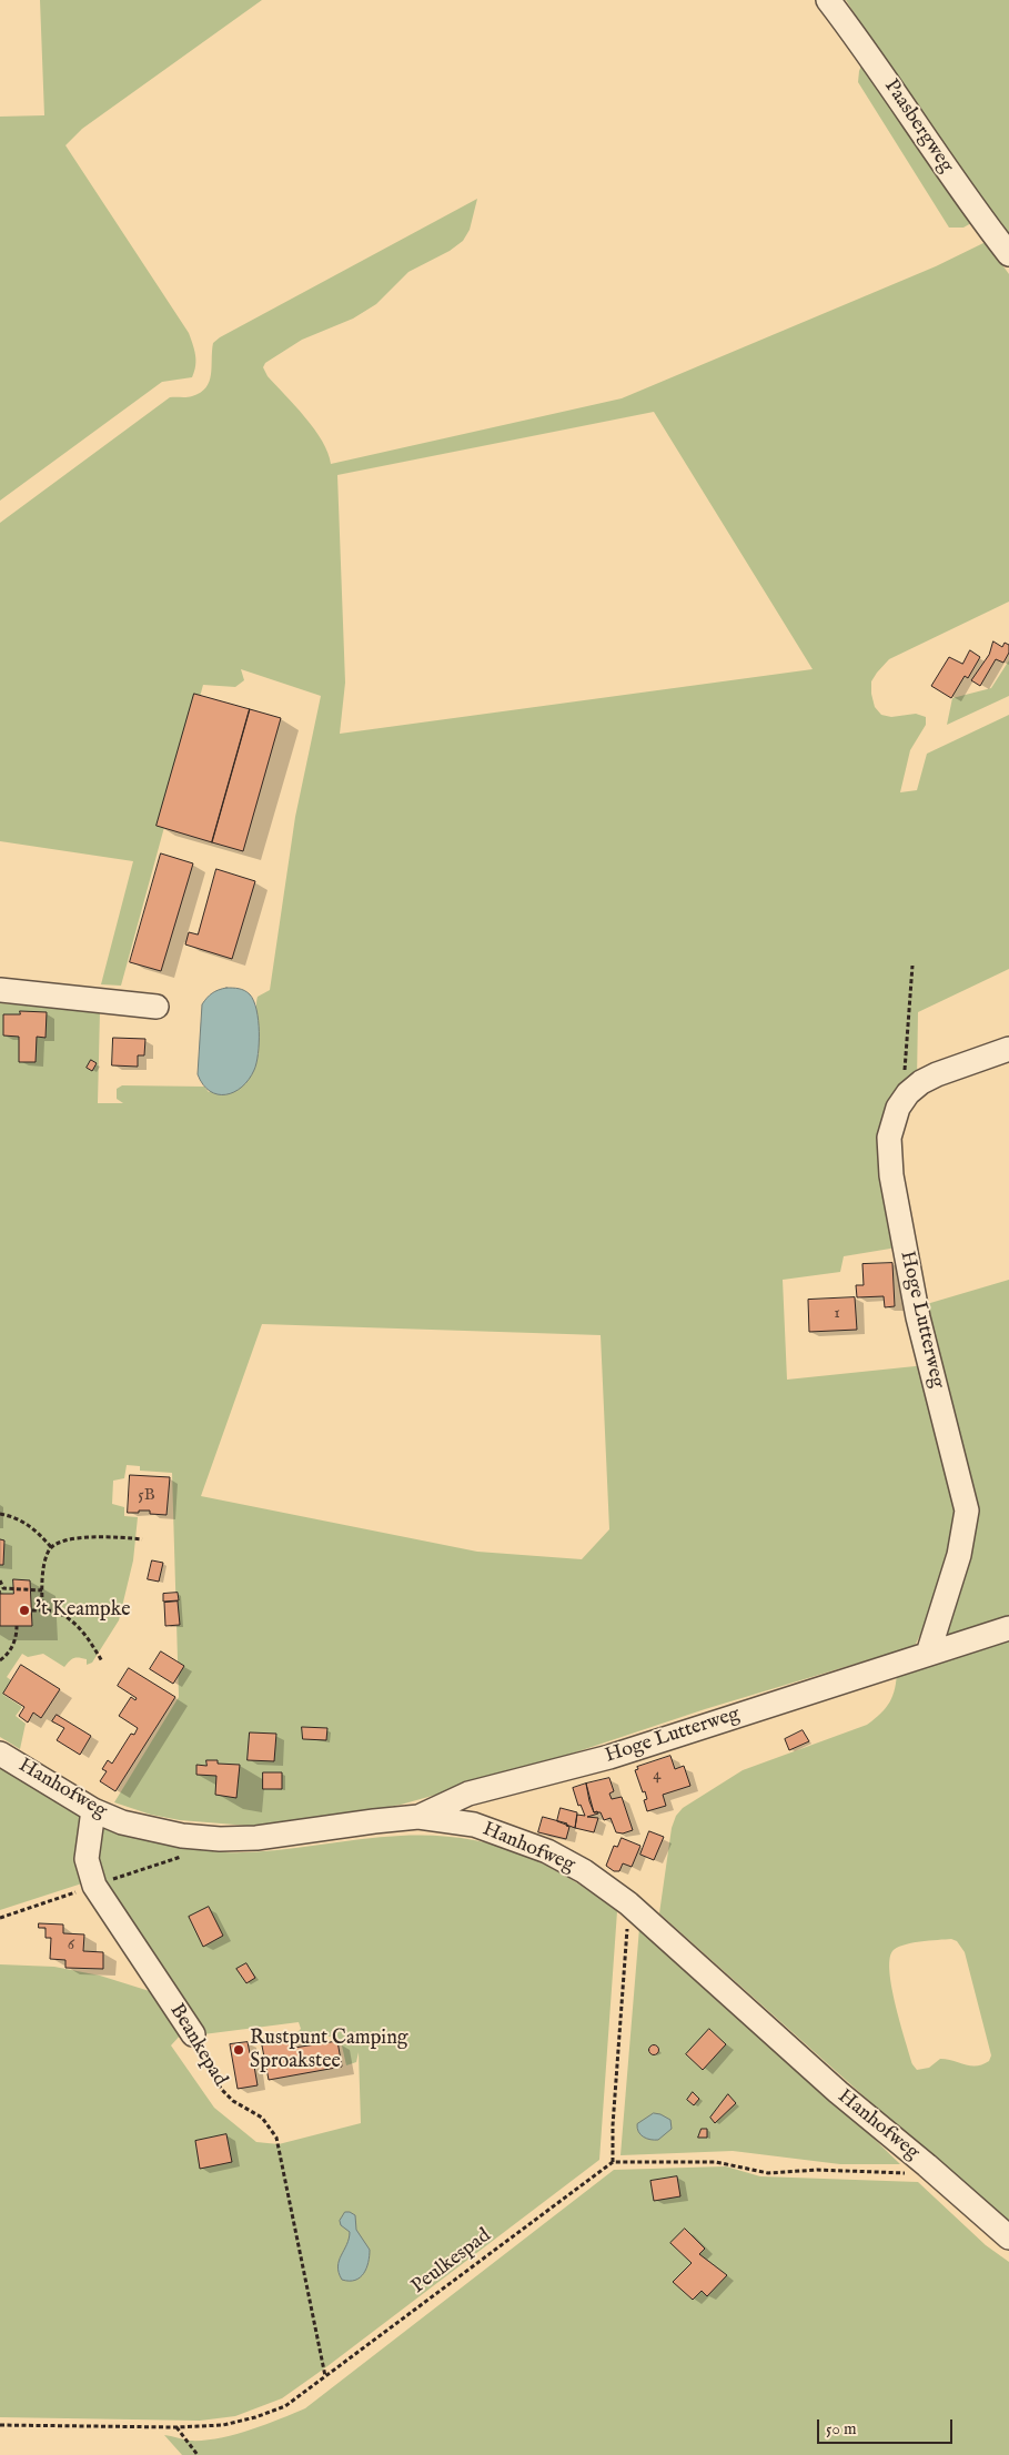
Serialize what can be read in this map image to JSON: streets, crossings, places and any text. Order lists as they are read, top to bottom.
{
  "streets": {
    "street": [
      "Paasbergweg",
      "Hoge Lutterweg",
      "Hanhofweg",
      "Beankepad"
    ],
    "path": ["Peulkespad"]
  },
  "crossings": [
    ["Hoge Lutterweg", "Hanhofweg"],
    ["Hanhofweg", "Beankepad"],
    ["Beankepad", "Peulkespad"]
  ],
  "places": ["'t Keampke", "Rustpunt Camping Sproakstee"],
  "house_numbers": [
    "1",
    "5B",
    "4",
    "6"
  ],
  "scale_bar": "50 m"
}
